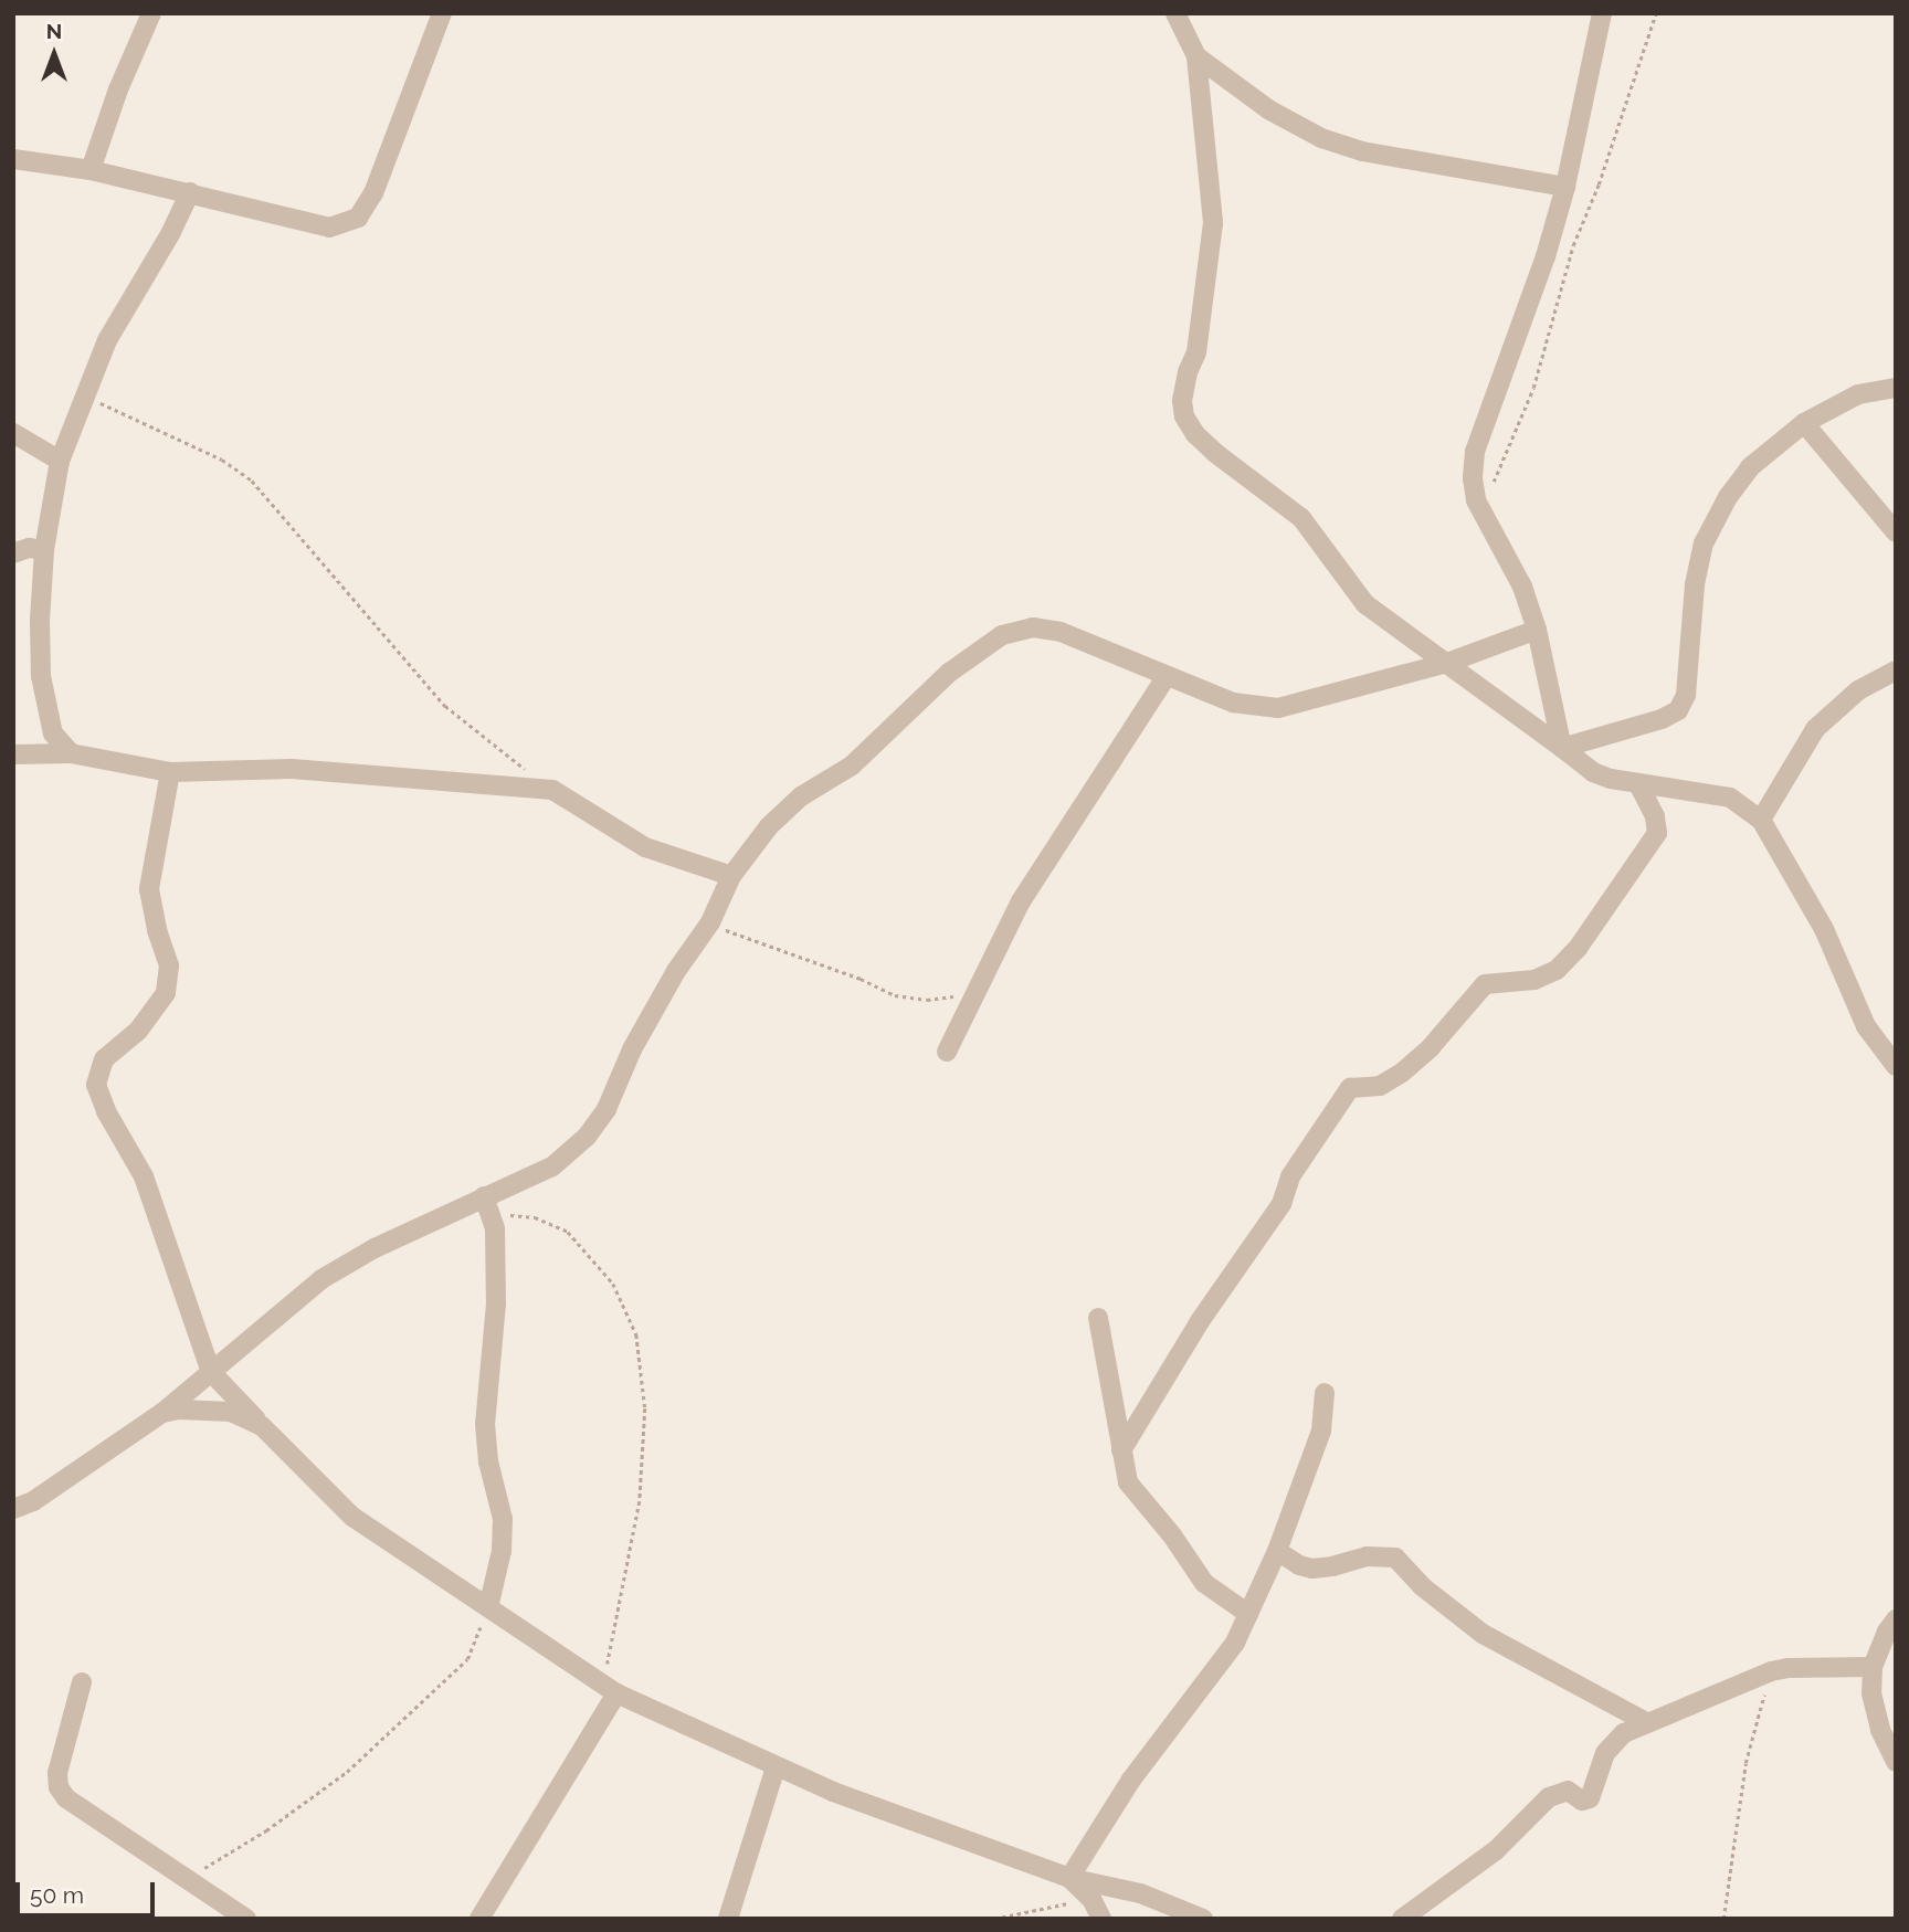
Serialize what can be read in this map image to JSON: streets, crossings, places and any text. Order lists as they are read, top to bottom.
{
  "scale_bar": "50 m",
  "north": "top"
}
